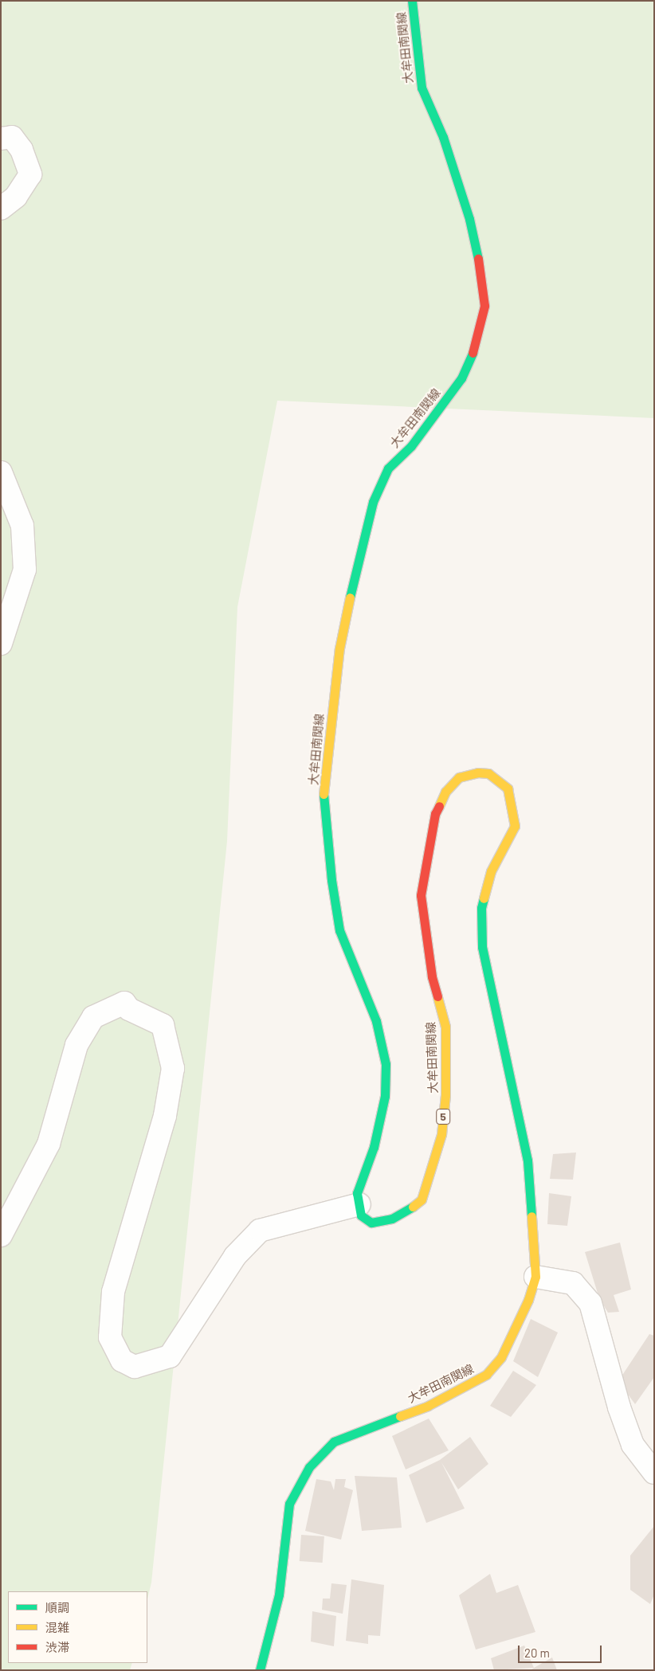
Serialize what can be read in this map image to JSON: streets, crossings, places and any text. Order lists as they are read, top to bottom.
{
  "streets": {
    "main road": ["大牟田南関線", "5"]
  },
  "legend": ["順調", "混雑", "渋滞"],
  "scale_bar": "20 m"
}
